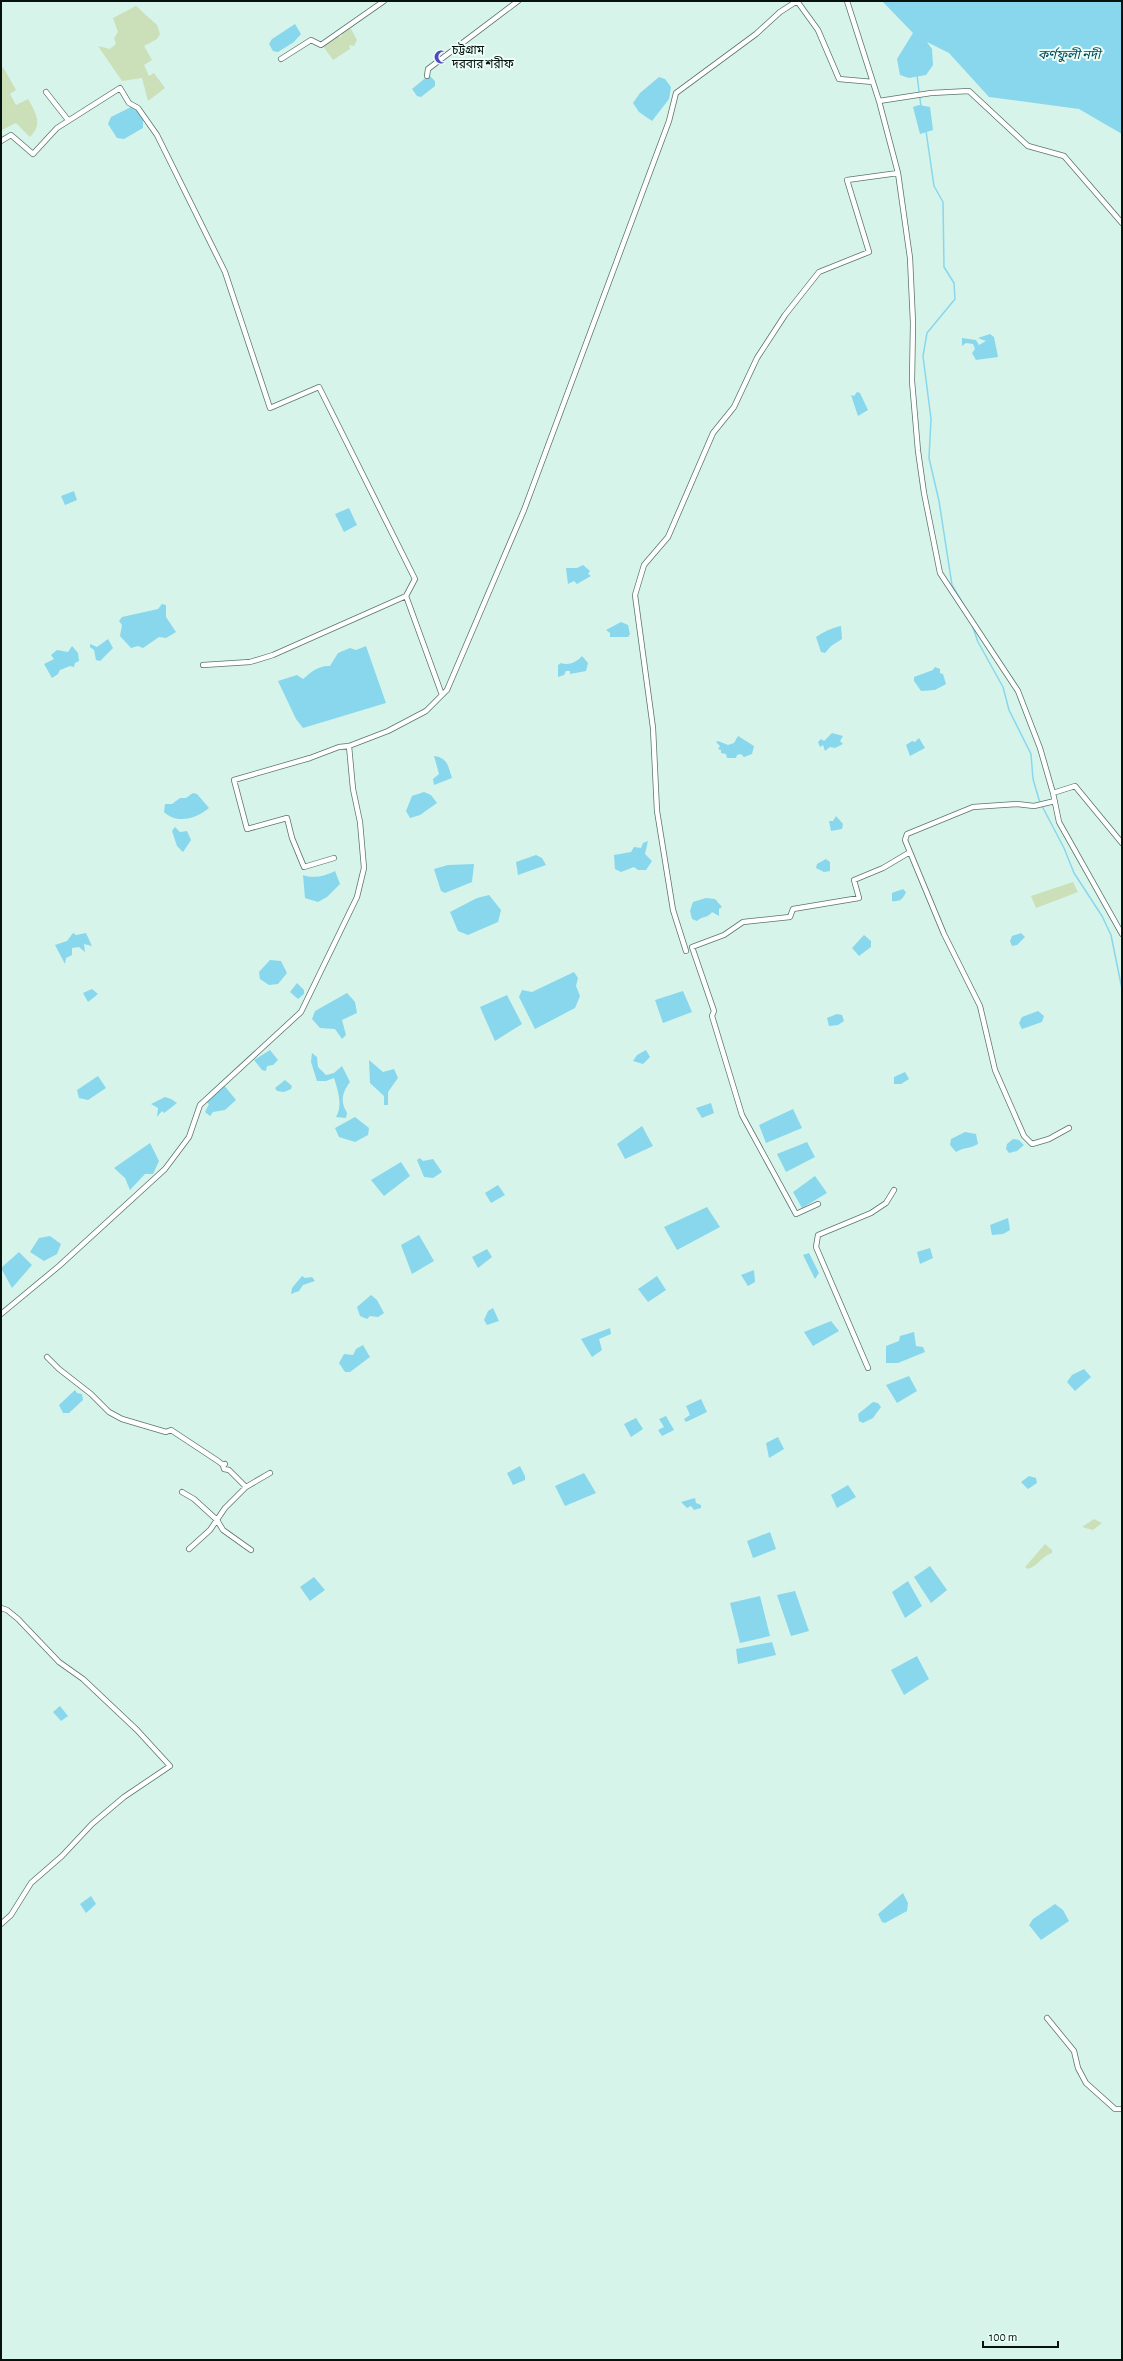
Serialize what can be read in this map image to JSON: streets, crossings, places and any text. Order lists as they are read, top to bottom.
{
  "water": ["কর্ণফুলী নদী"],
  "places": {
    "mosque": ["চট্টগ্রাম দরবার শরীফ"]
  },
  "scale_bar": "100 m"
}
